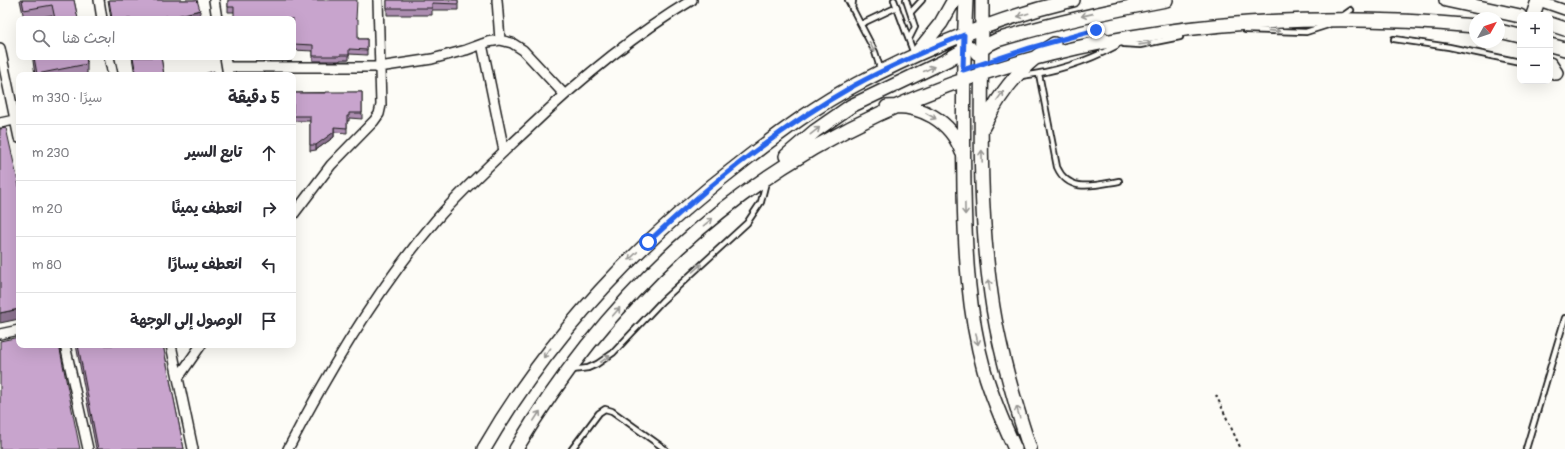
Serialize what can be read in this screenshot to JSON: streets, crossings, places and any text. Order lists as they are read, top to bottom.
{
  "north": "top right",
  "page": {
    "map_buttons": ["+", "−"],
    "search": "ابحث هنا",
    "heading": ["5 دقيقة", "سيرًا · 330 m"],
    "list": [
      ["تابع السير", "230 m"],
      ["انعطف يمينًا", "20 m"],
      ["انعطف يسارًا", "80 m"],
      "الوصول إلى الوجهة"
    ]
  }
}
